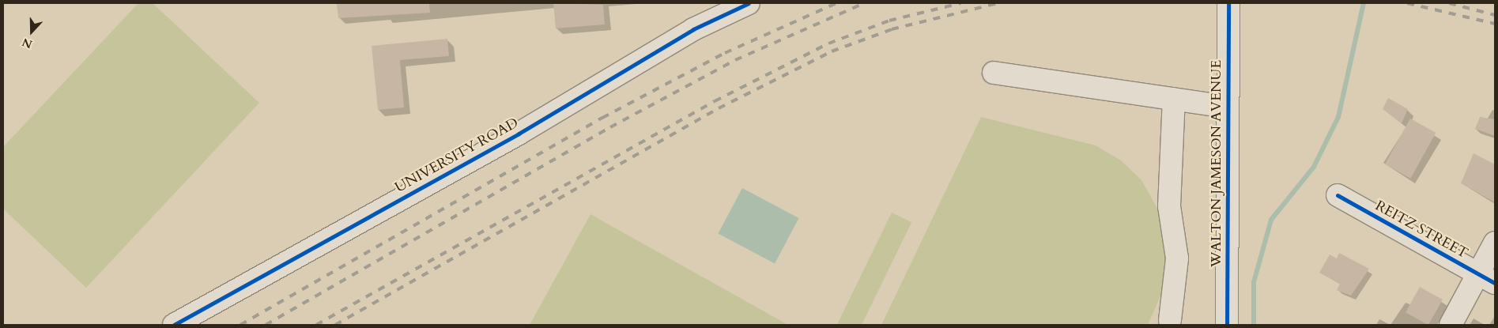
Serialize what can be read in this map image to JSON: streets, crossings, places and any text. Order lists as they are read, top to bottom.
{
  "streets": {
    "street": ["UNIVERSITY ROAD", "WALTON JAMESON AVENUE", "REITZ STREET"]
  },
  "north": "bottom"
}
